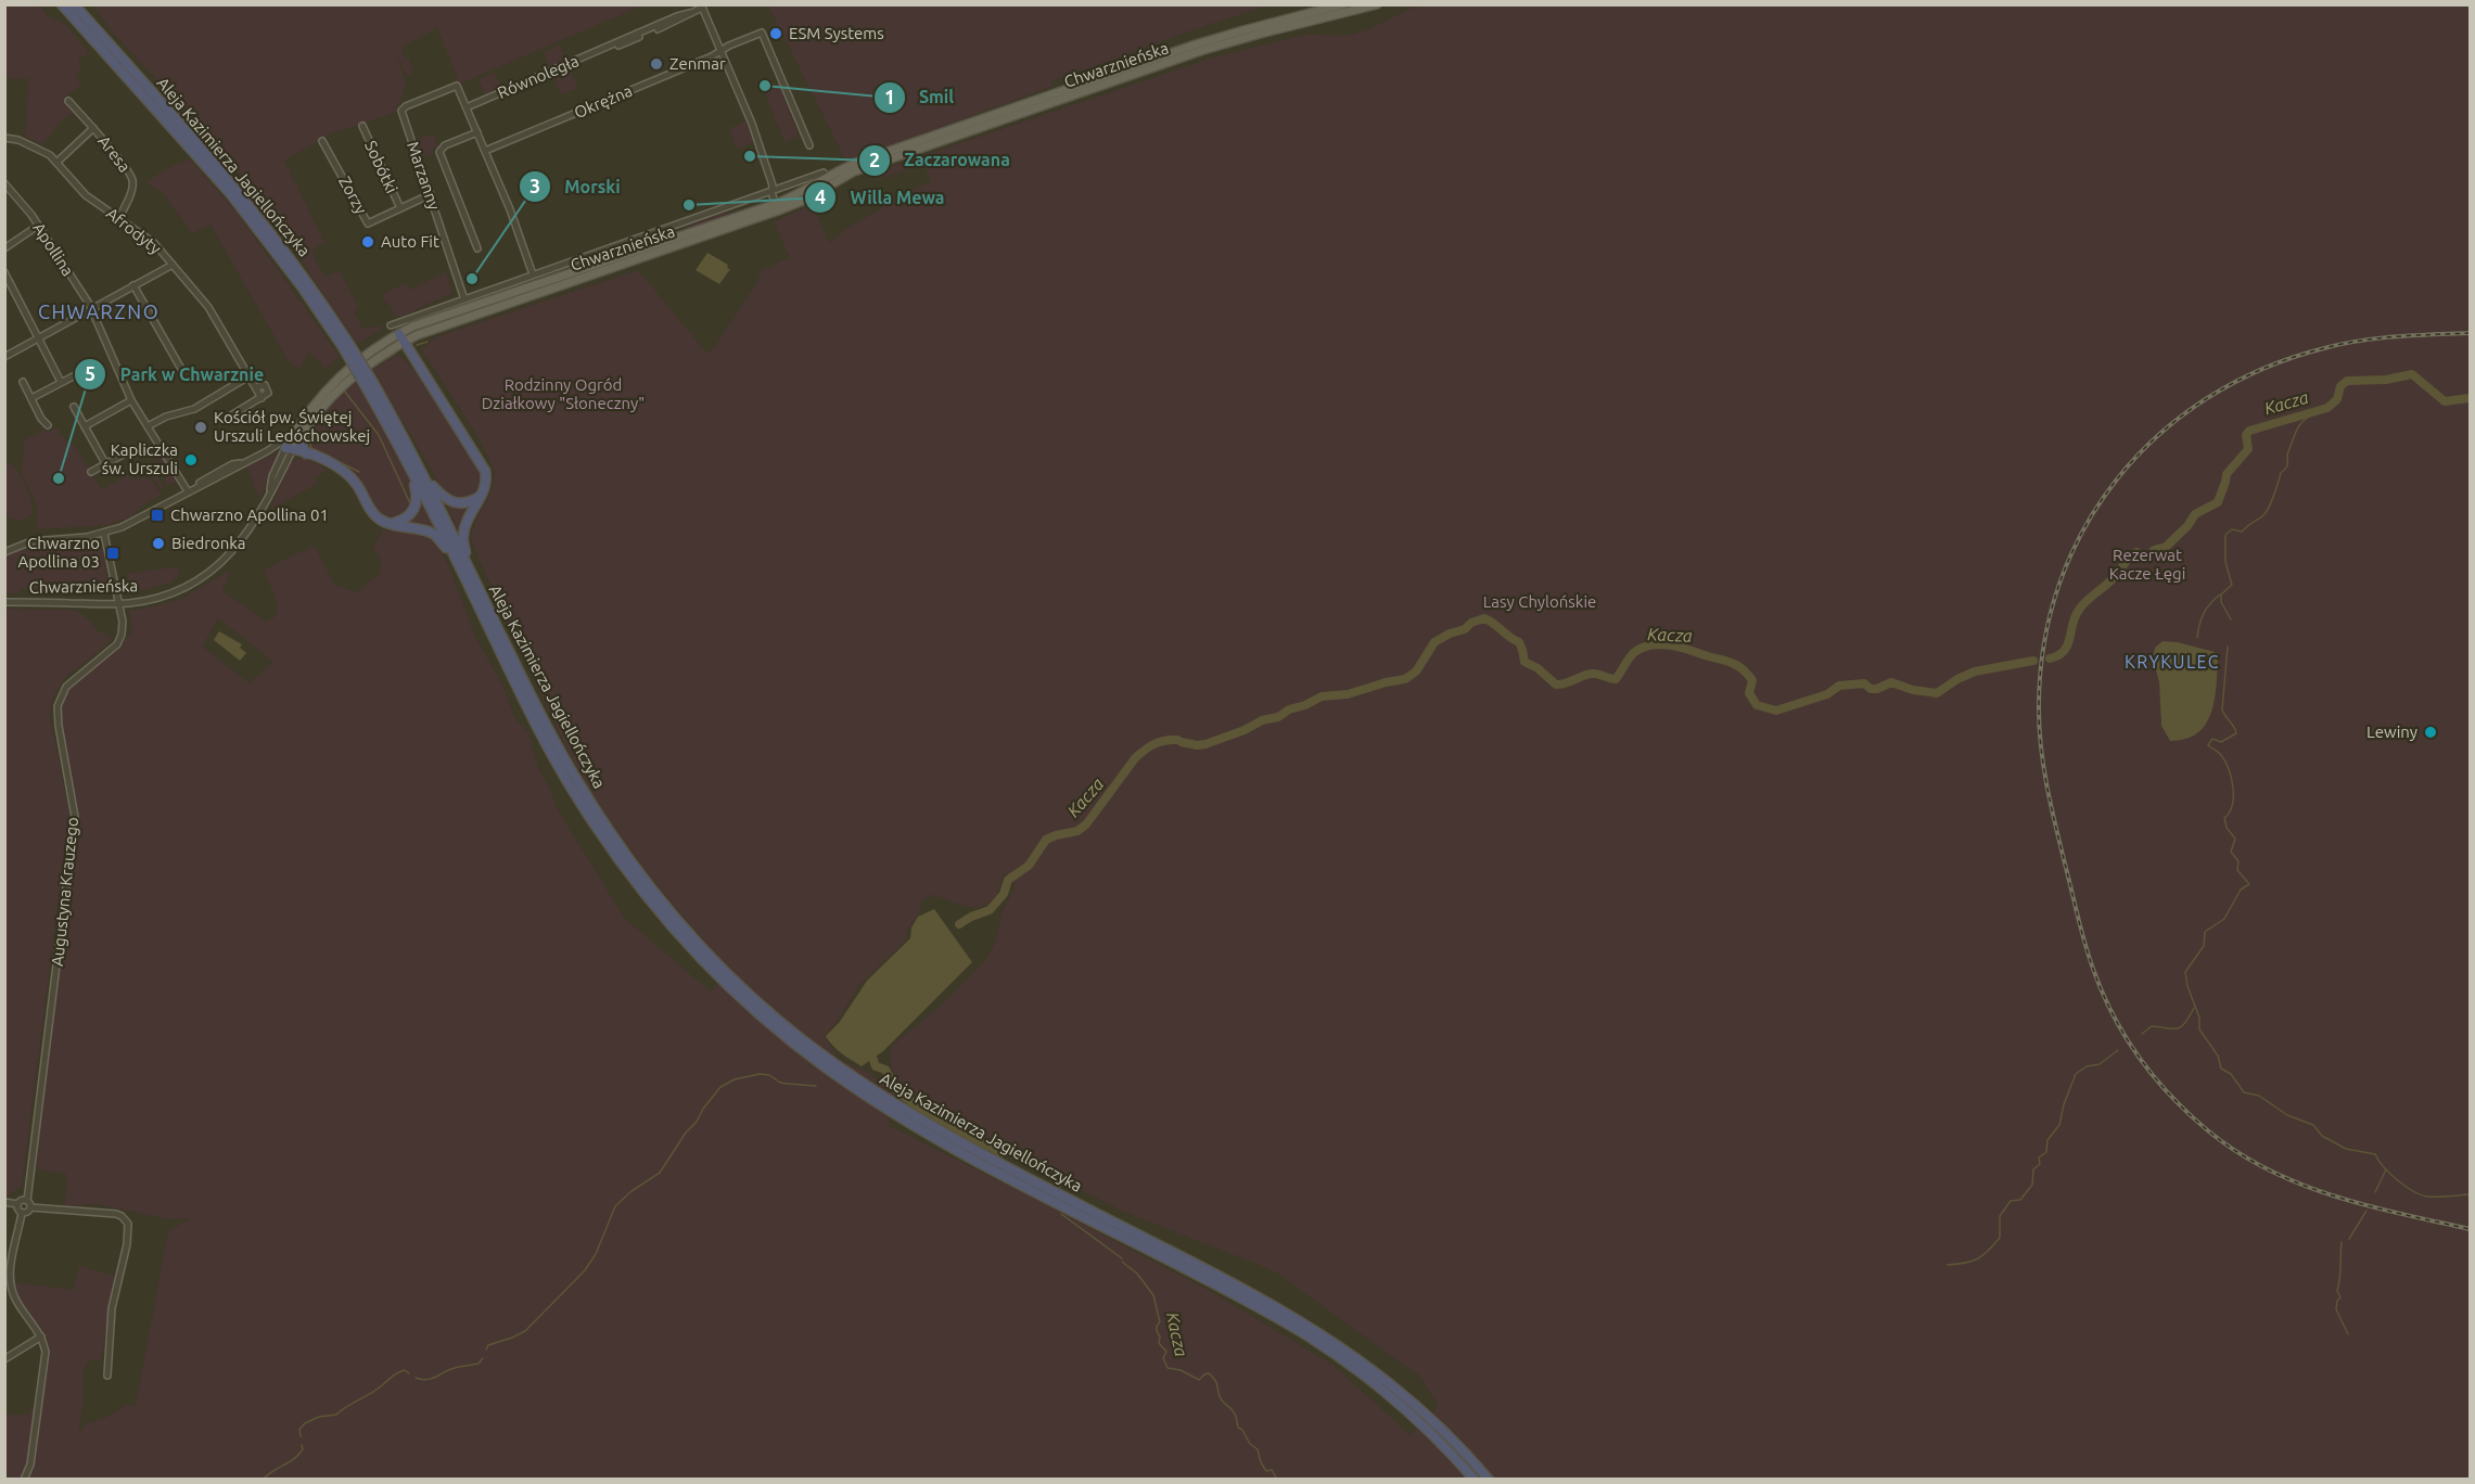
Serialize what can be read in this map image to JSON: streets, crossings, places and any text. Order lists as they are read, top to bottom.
{
  "streets": {
    "highway": ["Aleja Kazimierza Jagiellończyka"],
    "main road": ["Chwarznieńska"],
    "street": [
      "Równoległa",
      "Okrężna",
      "Aresa",
      "Sobótki",
      "Marzanny",
      "Zorzy",
      "Afrodyty",
      "Apollina",
      "Augustyna Krauzego"
    ]
  },
  "crossings": [
    ["Chwarznieńska", "Marzanny"],
    ["Chwarznieńska", "Apollina"],
    ["Chwarznieńska", "Augustyna Krauzego"],
    ["Równoległa", "Marzanny"],
    ["Aresa", "Afrodyty"],
    ["Sobótki", "Zorzy"],
    ["Marzanny", "Zorzy"]
  ],
  "districts": ["CHWARZNO", "KRYKULEC"],
  "water": ["Kacza"],
  "parks": ["Rodzinny Ogród Działkowy \"Słoneczny\"", "Rezerwat Kacze Łęgi", "Lasy Chylońskie"],
  "places": {
    "other": [
      "ESM Systems",
      "Zenmar",
      "Smil",
      "Zaczarowana",
      "Willa Mewa",
      "Auto Fit",
      "Morski",
      "Kościół pw. Świętej Urszuli Ledóchowskej",
      "Kapliczka św. Urszuli",
      "Park w Chwarznie",
      "Biedronka",
      "Lewiny"
    ],
    "transit": ["Chwarzno Apollina 01", "Chwarzno Apollina 03"]
  }
}
